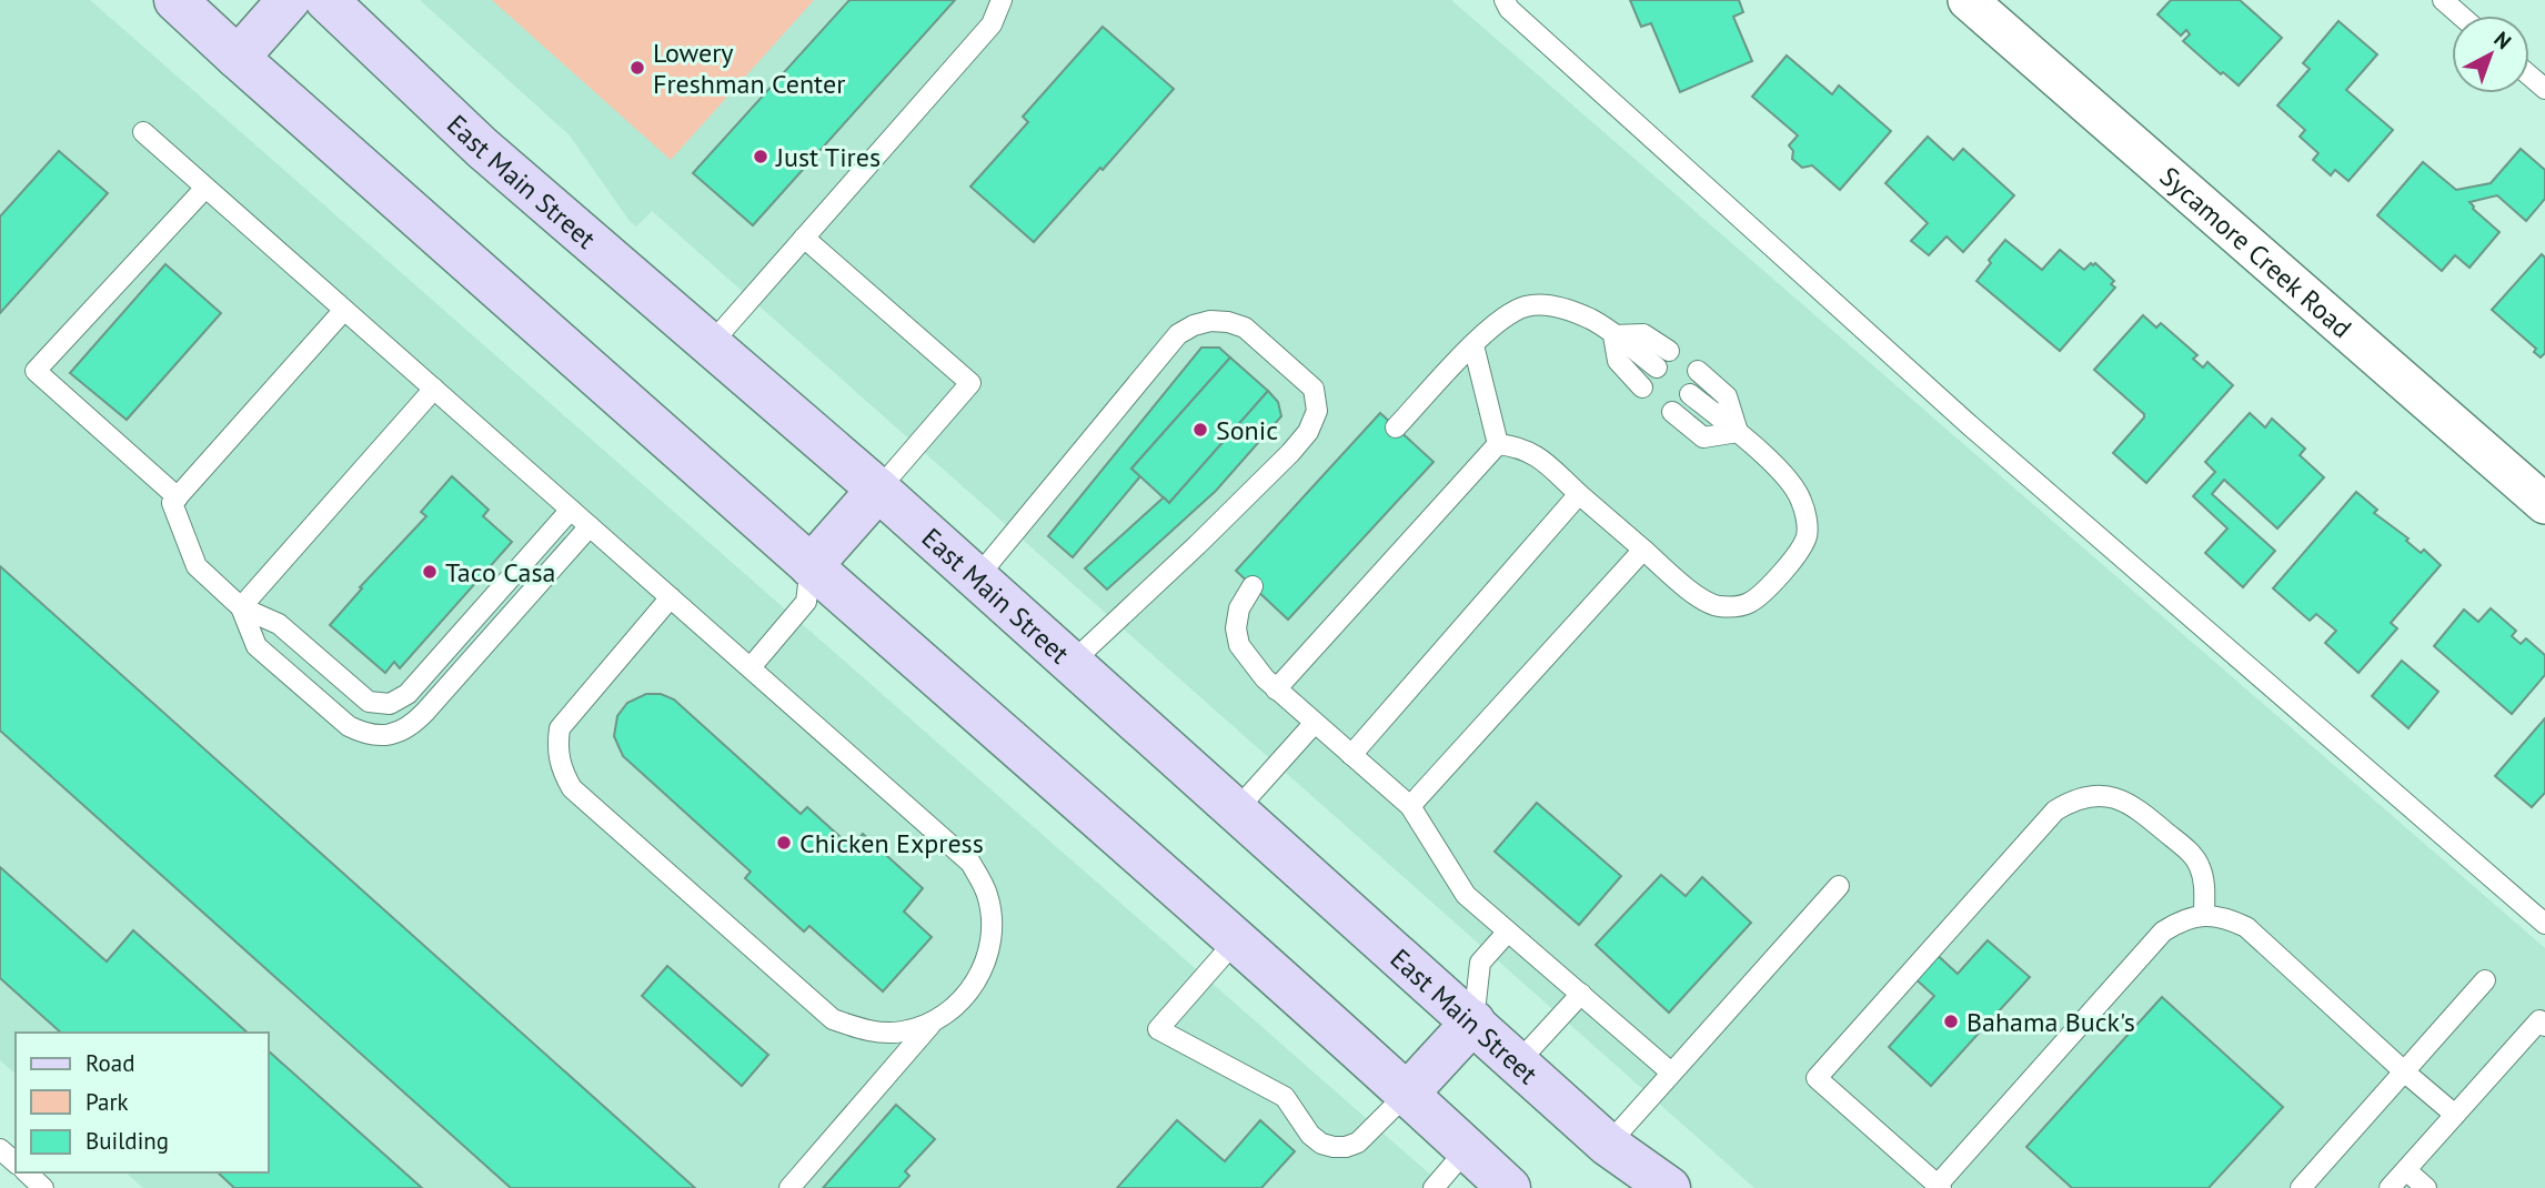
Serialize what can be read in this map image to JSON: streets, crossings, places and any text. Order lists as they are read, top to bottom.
{
  "streets": {
    "main road": ["East Main Street"],
    "street": ["Sycamore Creek Road"]
  },
  "places": [
    "Lowery Freshman Center",
    "Just Tires",
    "Sonic",
    "Taco Casa",
    "Chicken Express",
    "Bahama Buck's"
  ],
  "legend": ["Road", "Park", "Building"],
  "north": "top right"
}
